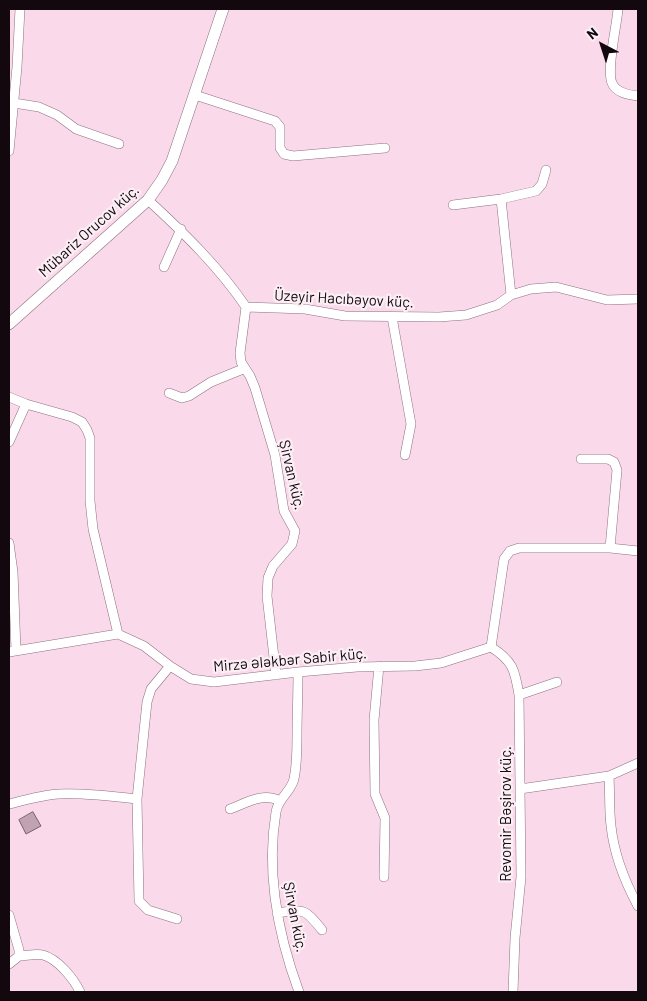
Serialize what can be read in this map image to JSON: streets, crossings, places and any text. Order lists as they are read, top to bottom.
{
  "streets": {
    "street": [
      "Mübariz Orucov küç.",
      "Üzeyir Hacıbəyov küç.",
      "Şirvan küç.",
      "Mirzə Ələkbər Sabir küç.",
      "Revomir Bəşirov küç."
    ]
  },
  "crossings": [
    ["Üzeyir Hacıbəyov küç.", "Şirvan küç."],
    ["Şirvan küç.", "Mirzə Ələkbər Sabir küç."],
    ["Mirzə Ələkbər Sabir küç.", "Revomir Bəşirov küç."]
  ],
  "north": "top left"
}
